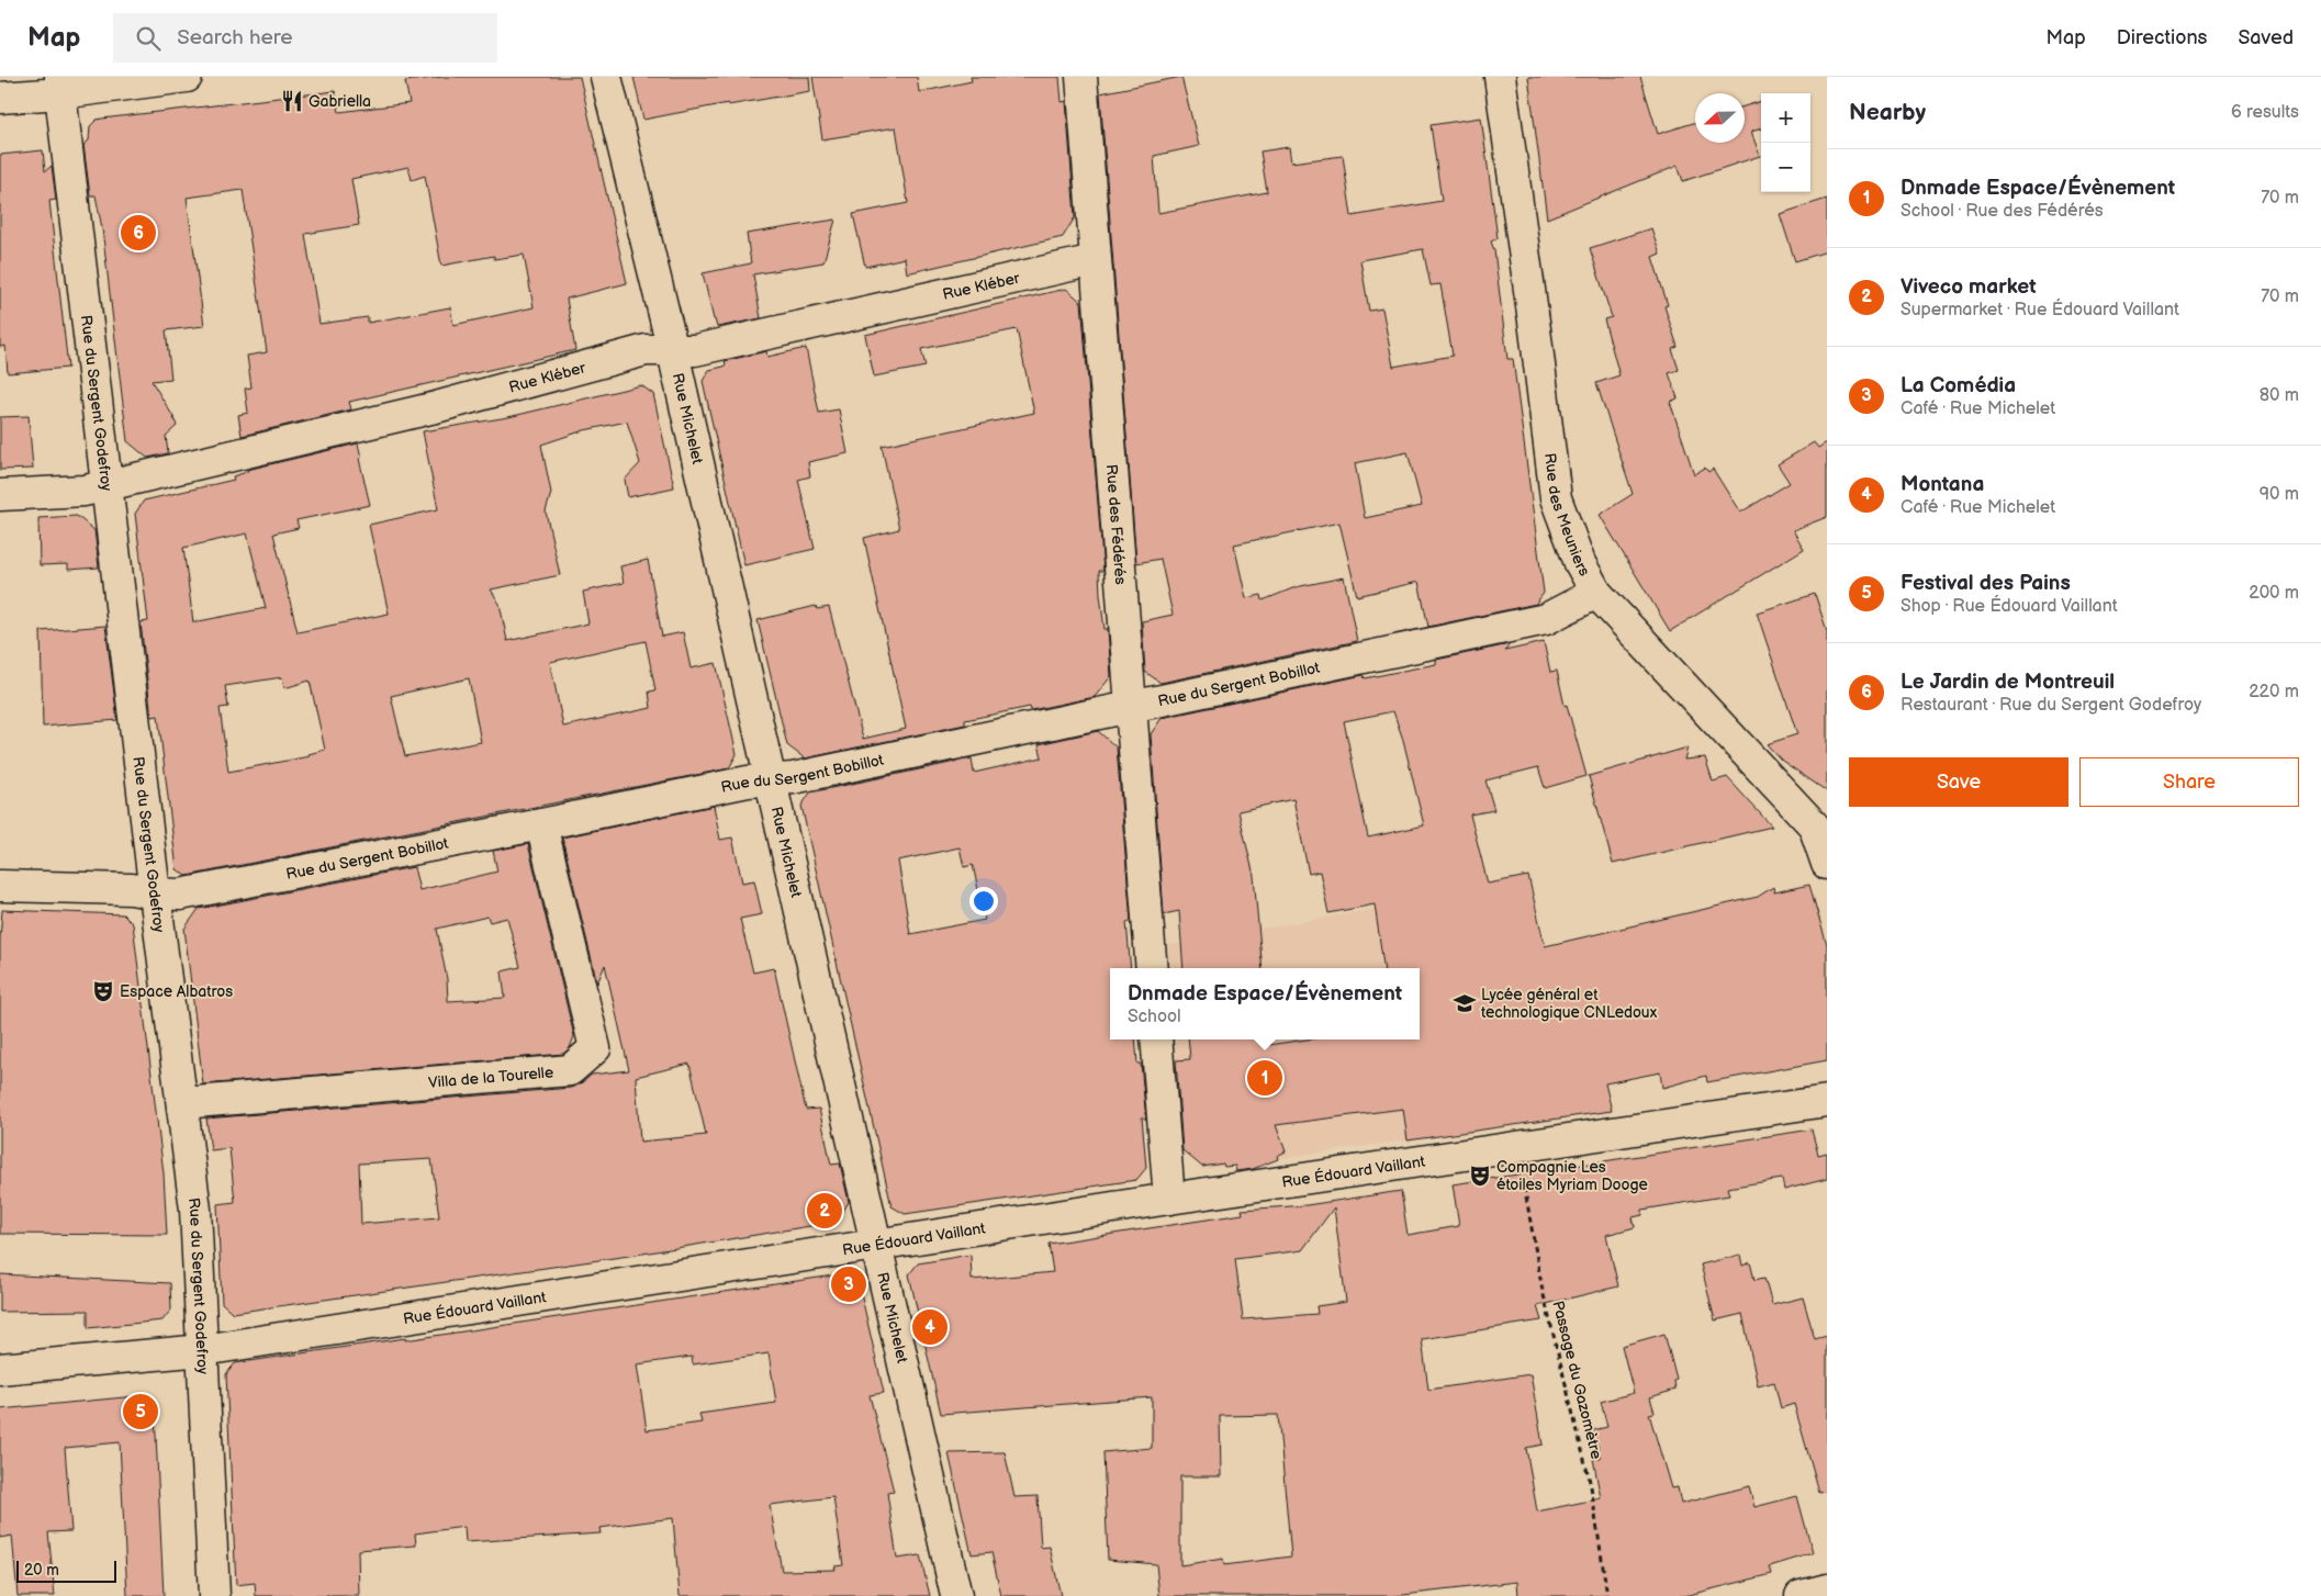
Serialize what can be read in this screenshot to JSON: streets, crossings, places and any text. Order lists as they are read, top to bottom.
{
  "streets": {
    "street": [
      "Rue Kléber",
      "Rue du Sergent Godefroy",
      "Rue Michelet",
      "Rue des Meuniers",
      "Rue des Fédérés",
      "Rue du Sergent Bobillot",
      "Villa de la Tourelle",
      "Rue Édouard Vaillant"
    ],
    "path": ["Passage du Gazomètre"]
  },
  "crossings": [
    ["Rue Kléber", "Rue du Sergent Godefroy"],
    ["Rue Kléber", "Rue Michelet"],
    ["Rue Kléber", "Rue des Fédérés"],
    ["Rue du Sergent Godefroy", "Rue du Sergent Bobillot"],
    ["Rue du Sergent Godefroy", "Villa de la Tourelle"],
    ["Rue du Sergent Godefroy", "Rue Édouard Vaillant"],
    ["Rue Michelet", "Rue du Sergent Bobillot"],
    ["Rue Michelet", "Rue Édouard Vaillant"],
    ["Rue des Meuniers", "Rue du Sergent Bobillot"],
    ["Rue des Fédérés", "Rue du Sergent Bobillot"],
    ["Rue du Sergent Bobillot", "Villa de la Tourelle"]
  ],
  "places": {
    "restaurant": ["Gabriella"],
    "theatre": ["Espace Albatros", "Compagnie Les étoiles Myriam Dooge"],
    "school or university": ["Lycée général et technologique CNLedoux"]
  },
  "scale_bar": "20 m",
  "north": "left",
  "page": {
    "header": "Map",
    "search": "Search here",
    "nav": ["Map", "Directions", "Saved"],
    "heading": ["Nearby", "6 results"],
    "map_buttons": ["+", "−"],
    "list": [
      {
        "mark": "1",
        "name": "Dnmade Espace/Évènement",
        "note": "School · Rue des Fédérés",
        "value": "70 m"
      },
      {
        "mark": "2",
        "name": "Viveco market",
        "note": "Supermarket · Rue Édouard Vaillant",
        "value": "70 m"
      },
      {
        "mark": "3",
        "name": "La Comédia",
        "note": "Café · Rue Michelet",
        "value": "80 m"
      },
      {
        "mark": "4",
        "name": "Montana",
        "note": "Café · Rue Michelet",
        "value": "90 m"
      },
      {
        "mark": "5",
        "name": "Festival des Pains",
        "note": "Shop · Rue Édouard Vaillant",
        "value": "200 m"
      },
      {
        "mark": "6",
        "name": "Le Jardin de Montreuil",
        "note": "Restaurant · Rue du Sergent Godefroy",
        "value": "220 m"
      }
    ],
    "pins": [
      "6",
      "1",
      "2",
      "3",
      "4",
      "5"
    ],
    "buttons": ["Save", "Share"],
    "popup": ["Dnmade Espace/Évènement", "School"],
    "scale": "20 m"
  }
}
